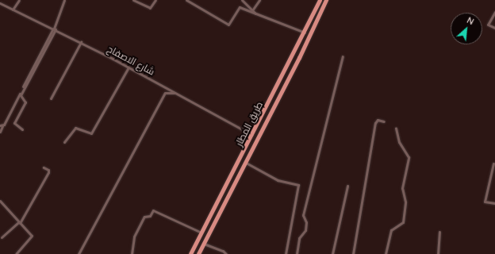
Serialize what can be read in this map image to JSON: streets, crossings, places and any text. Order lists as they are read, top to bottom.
{
  "streets": {
    "highway": ["طريق المطار"],
    "street": ["شارع الاصفاح"]
  },
  "crossings": [
    ["شارع الاصفاح", "طريق المطار"]
  ],
  "north": "top right"
}
